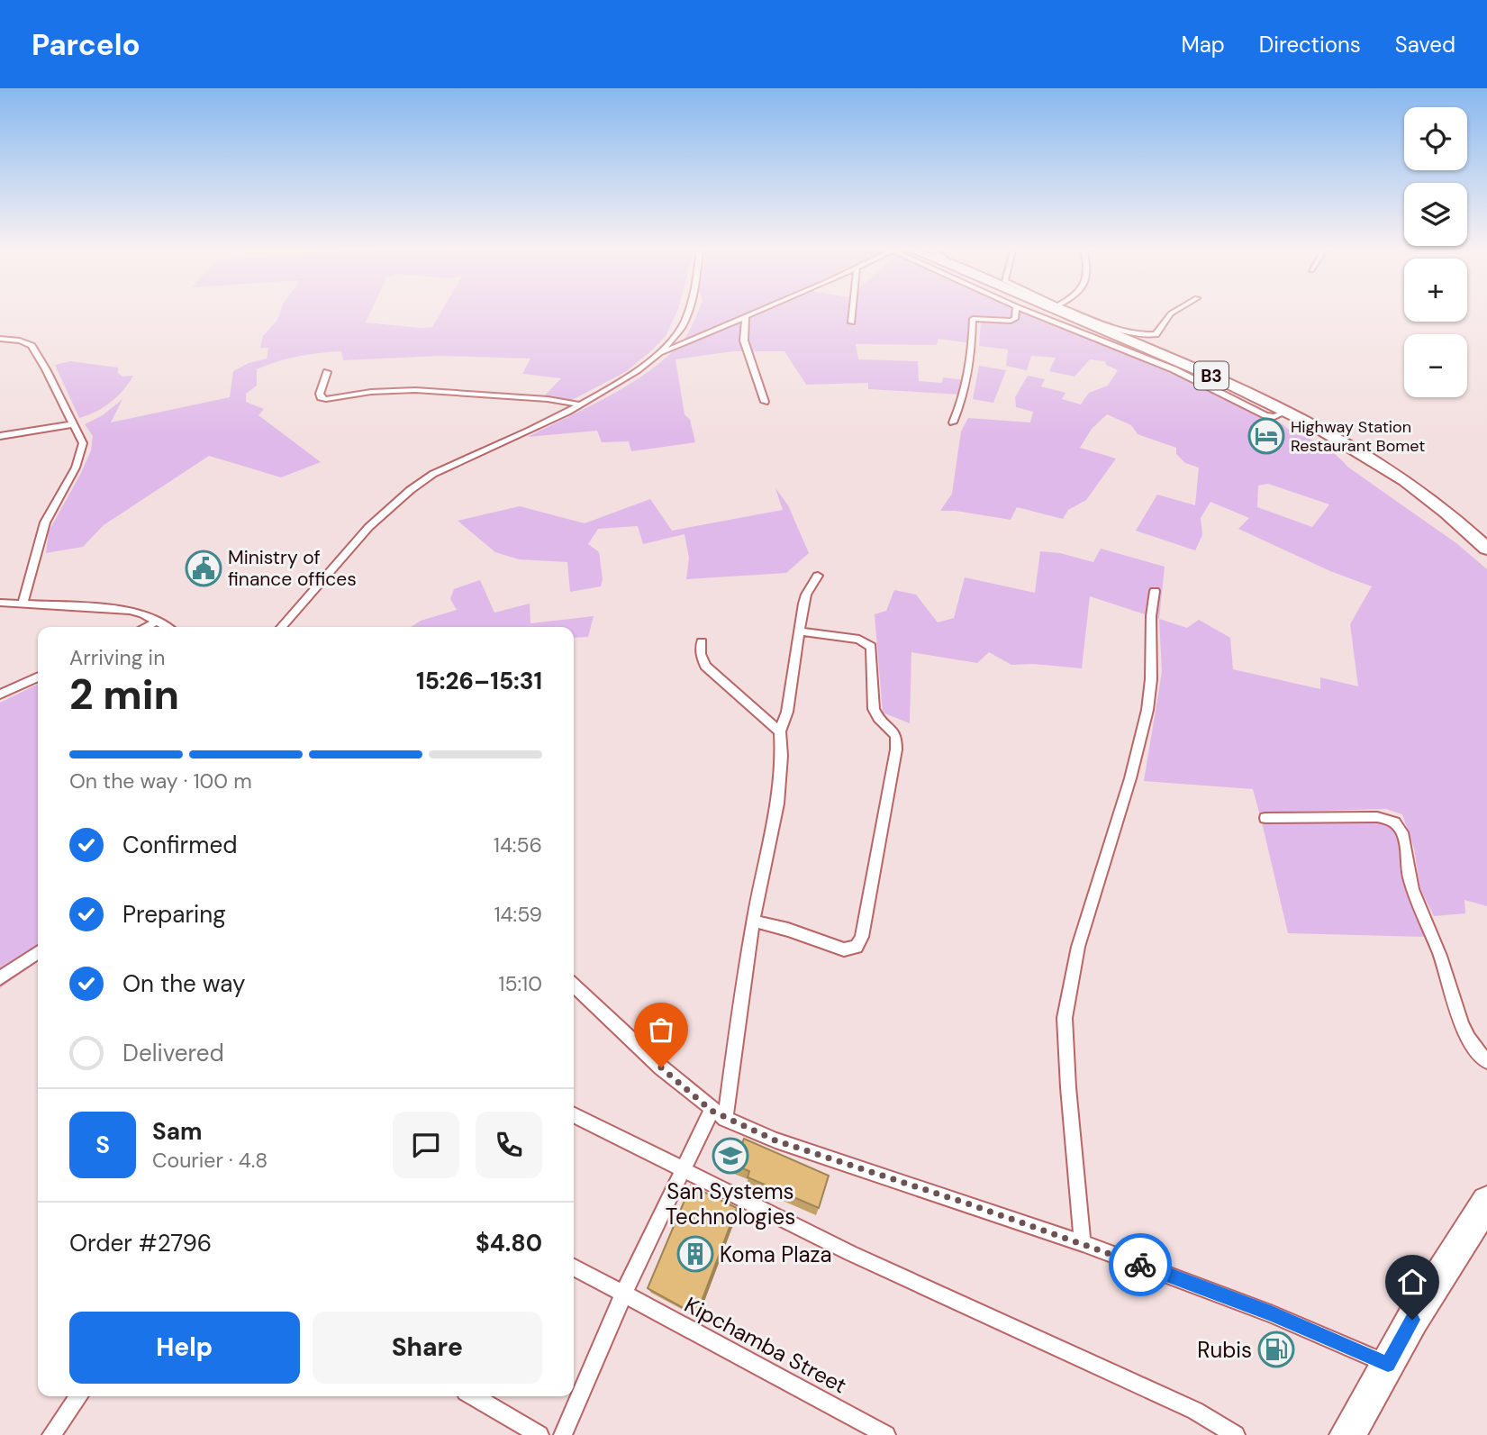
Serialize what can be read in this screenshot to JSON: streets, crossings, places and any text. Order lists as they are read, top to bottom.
{
  "streets": {
    "highway": ["B3"],
    "street": ["Kipchamba Street"]
  },
  "places": {
    "hotel": ["Highway Station Restaurant Bomet"],
    "public building": ["Ministry of finance offices"],
    "school or university": ["San Systems Technologies"],
    "building": ["Koma Plaza"],
    "fuel station": ["Rubis"]
  },
  "page": {
    "header": "Parcelo",
    "nav": ["Map", "Directions", "Saved"],
    "map_buttons": ["+", "−"],
    "heading": ["2 min", "Arriving in", "15:26–15:31"],
    "panel": [
      "Sam",
      "Courier · 4.8",
      "Order #2796",
      "$4.80"
    ],
    "bar": "On the way · 100 m",
    "list": [
      ["Confirmed", "14:56"],
      ["Preparing", "14:59"],
      ["On the way", "15:10"],
      "Delivered"
    ],
    "round": "S",
    "buttons": ["Help", "Share"]
  }
}
